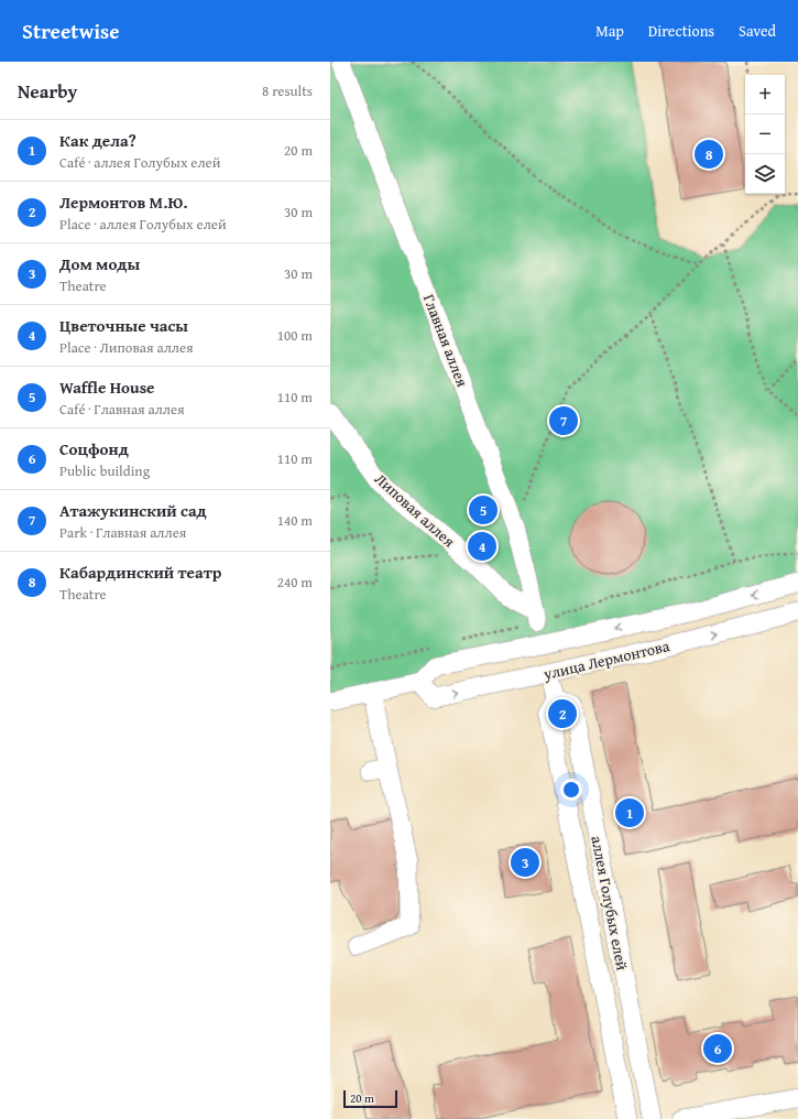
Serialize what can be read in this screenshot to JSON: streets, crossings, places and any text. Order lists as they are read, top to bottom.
{
  "streets": {
    "street": [
      "Главная аллея",
      "Липовая аллея",
      "улица Лермонтова",
      "аллея Голубых елей"
    ]
  },
  "crossings": [
    ["Главная аллея", "Липовая аллея"]
  ],
  "scale_bar": "20 m",
  "page": {
    "header": "Streetwise",
    "nav": ["Map", "Directions", "Saved"],
    "heading": ["Nearby", "8 results"],
    "map_buttons": ["+", "−"],
    "list": [
      {
        "mark": "1",
        "name": "Как дела?",
        "note": "Café · аллея Голубых елей",
        "value": "20 m"
      },
      {
        "mark": "2",
        "name": "Лермонтов М.Ю.",
        "note": "Place · аллея Голубых елей",
        "value": "30 m"
      },
      {
        "mark": "3",
        "name": "Дом моды",
        "note": "Theatre",
        "value": "30 m"
      },
      {
        "mark": "4",
        "name": "Цветочные часы",
        "note": "Place · Липовая аллея",
        "value": "100 m"
      },
      {
        "mark": "5",
        "name": "Waffle House",
        "note": "Café · Главная аллея",
        "value": "110 m"
      },
      {
        "mark": "6",
        "name": "Соцфонд",
        "note": "Public building",
        "value": "110 m"
      },
      {
        "mark": "7",
        "name": "Атажукинский сад",
        "note": "Park · Главная аллея",
        "value": "140 m"
      },
      {
        "mark": "8",
        "name": "Кабардинский театр",
        "note": "Theatre",
        "value": "240 m"
      }
    ],
    "pins": [
      "8",
      "7",
      "5",
      "4",
      "2",
      "1",
      "3",
      "6"
    ],
    "scale": "20 m"
  }
}
